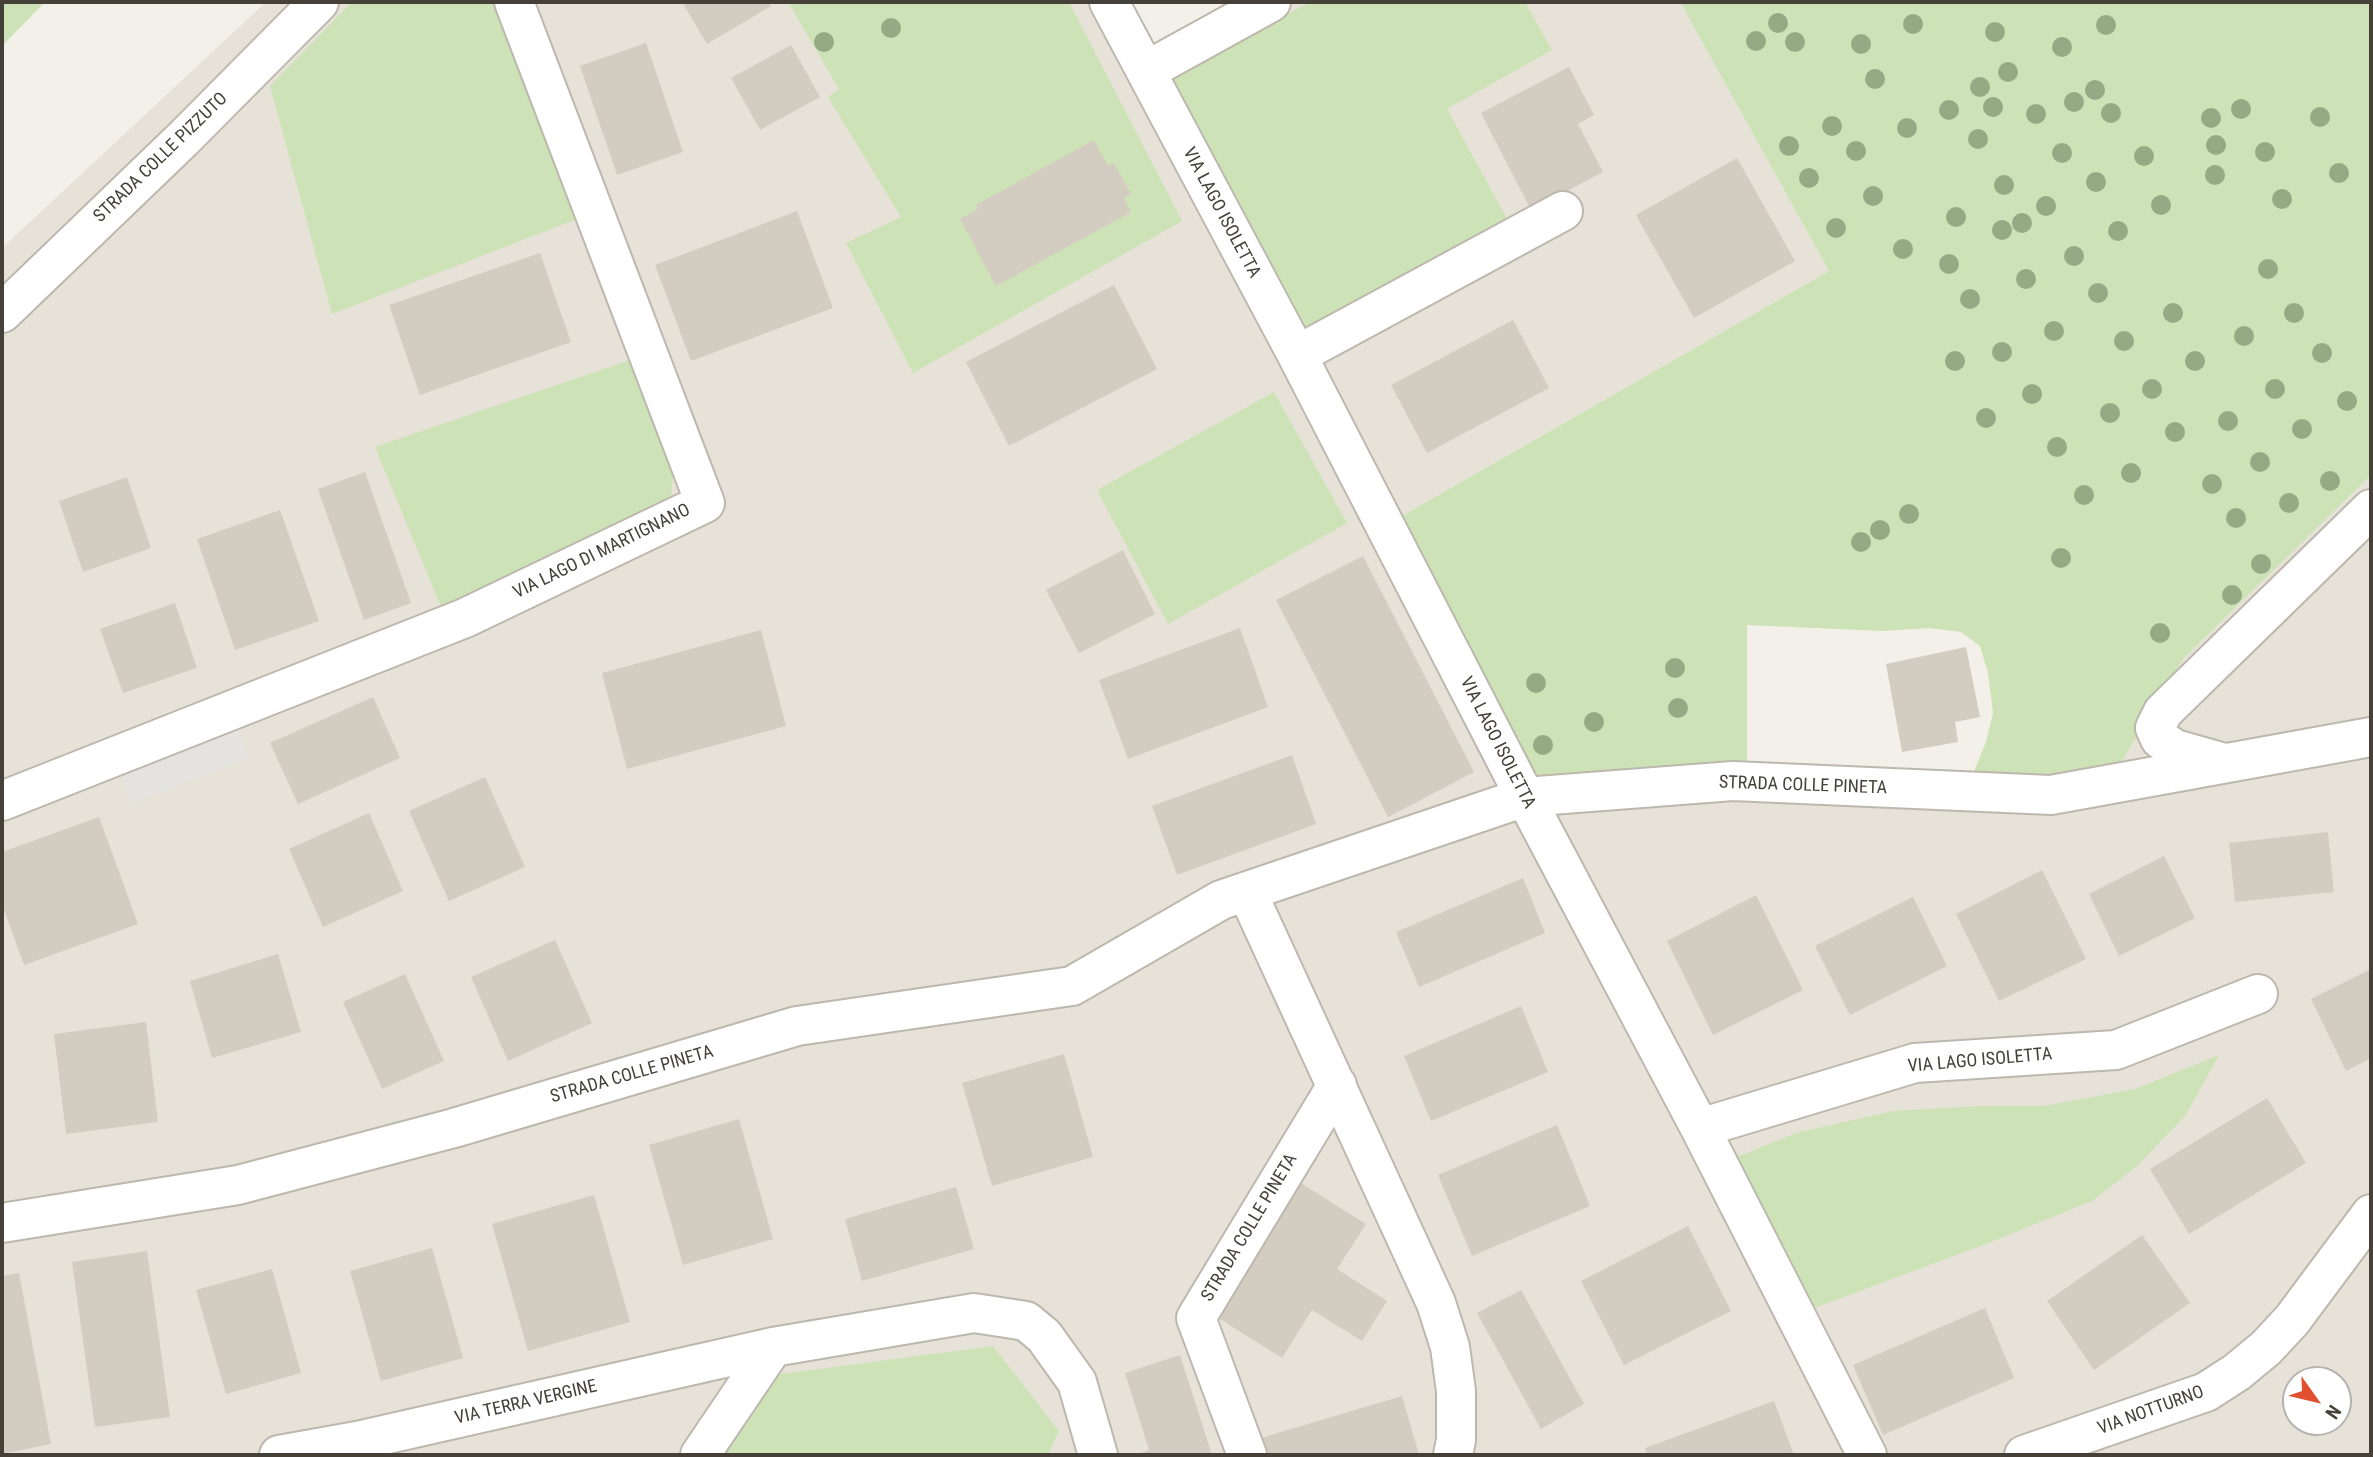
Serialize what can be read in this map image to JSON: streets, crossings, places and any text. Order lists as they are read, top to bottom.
{
  "streets": {
    "street": [
      "STRADA COLLE PIZZUTO",
      "VIA LAGO ISOLETTA",
      "VIA LAGO DI MARTIGNANO",
      "STRADA COLLE PINETA",
      "VIA TERRA VERGINE",
      "VIA NOTTURNO"
    ]
  },
  "crossings": [
    ["VIA LAGO ISOLETTA", "STRADA COLLE PINETA"]
  ],
  "north": "bottom right"
}
